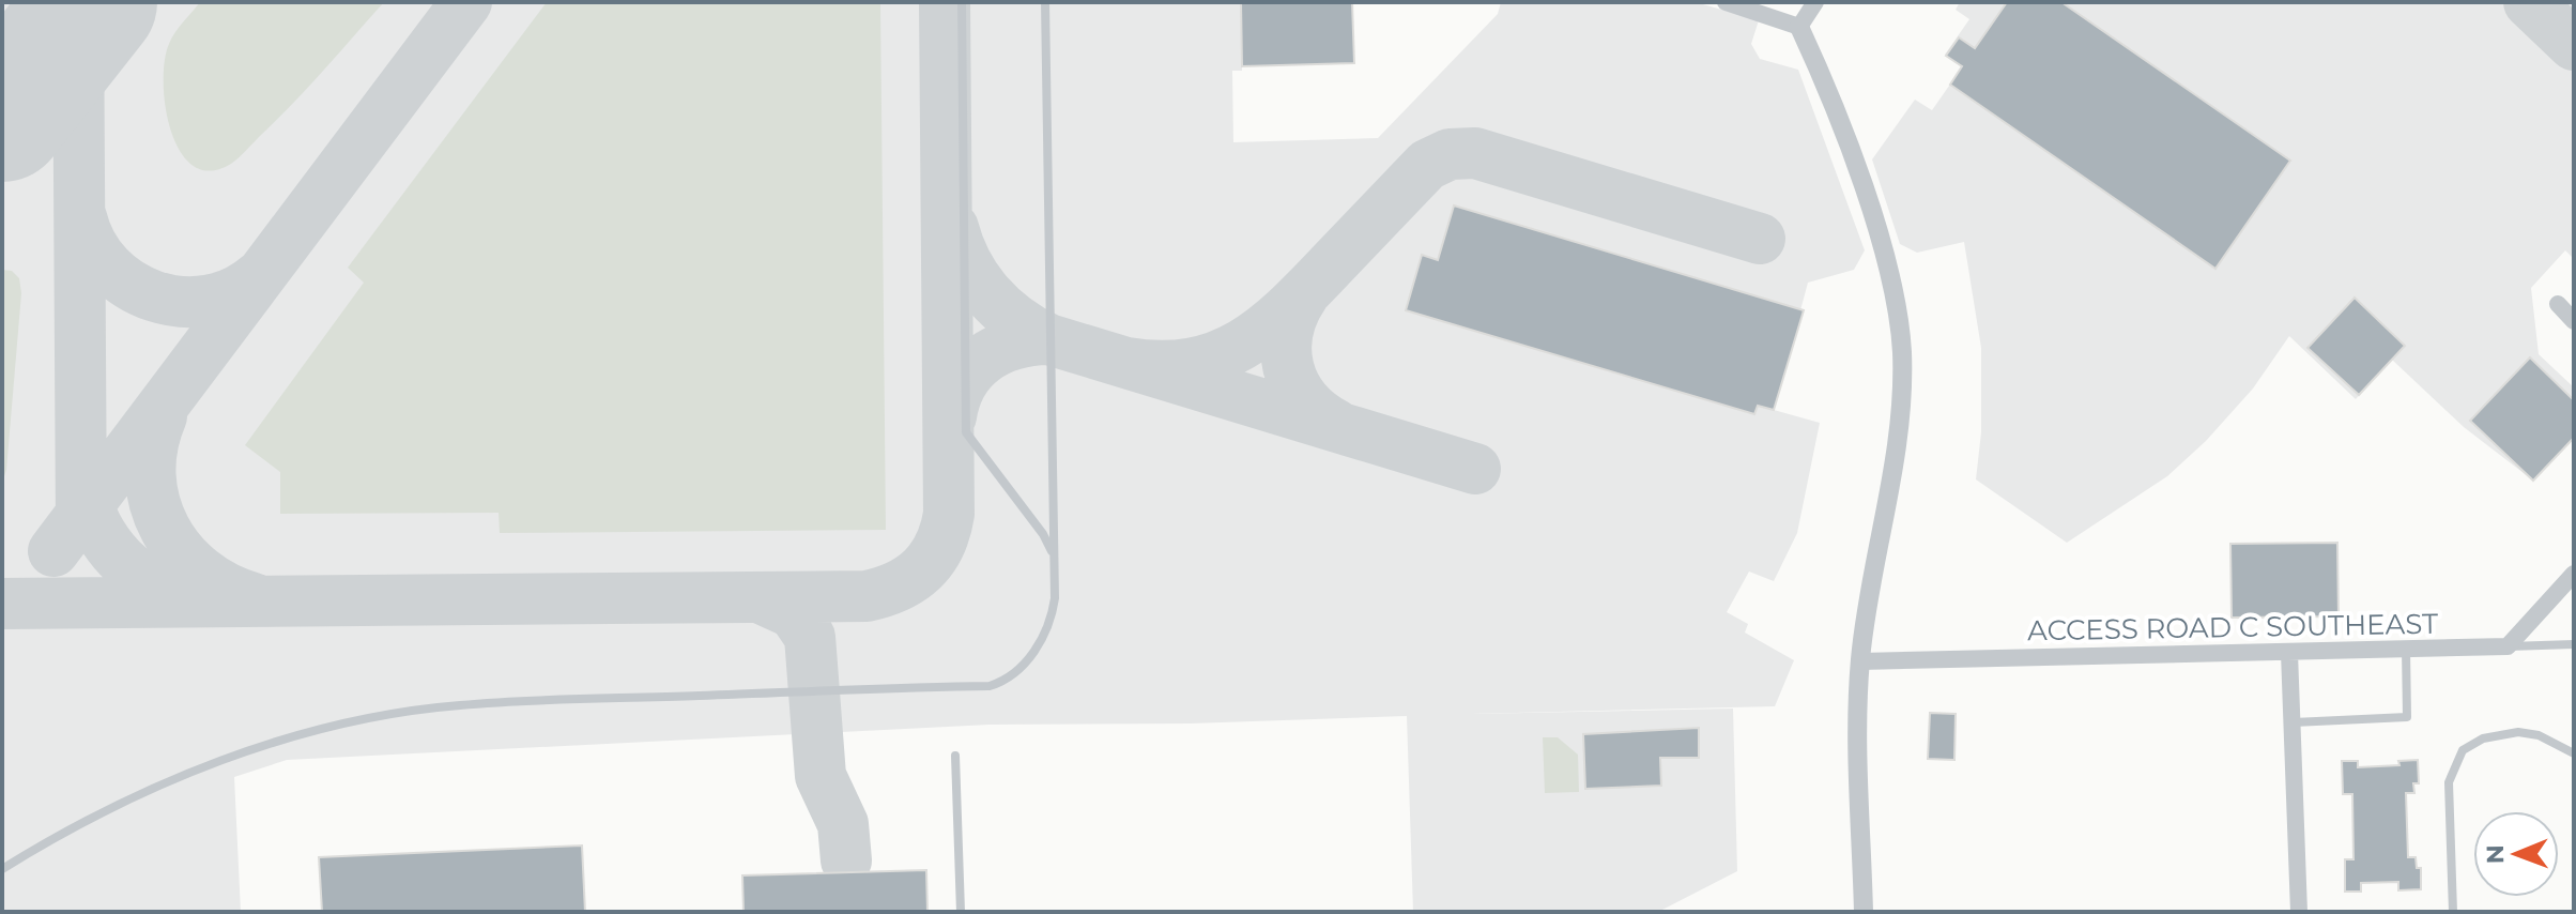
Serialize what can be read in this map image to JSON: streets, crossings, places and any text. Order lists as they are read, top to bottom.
{
  "streets": {
    "street": ["ACCESS ROAD C SOUTHEAST"]
  },
  "north": "left"
}
